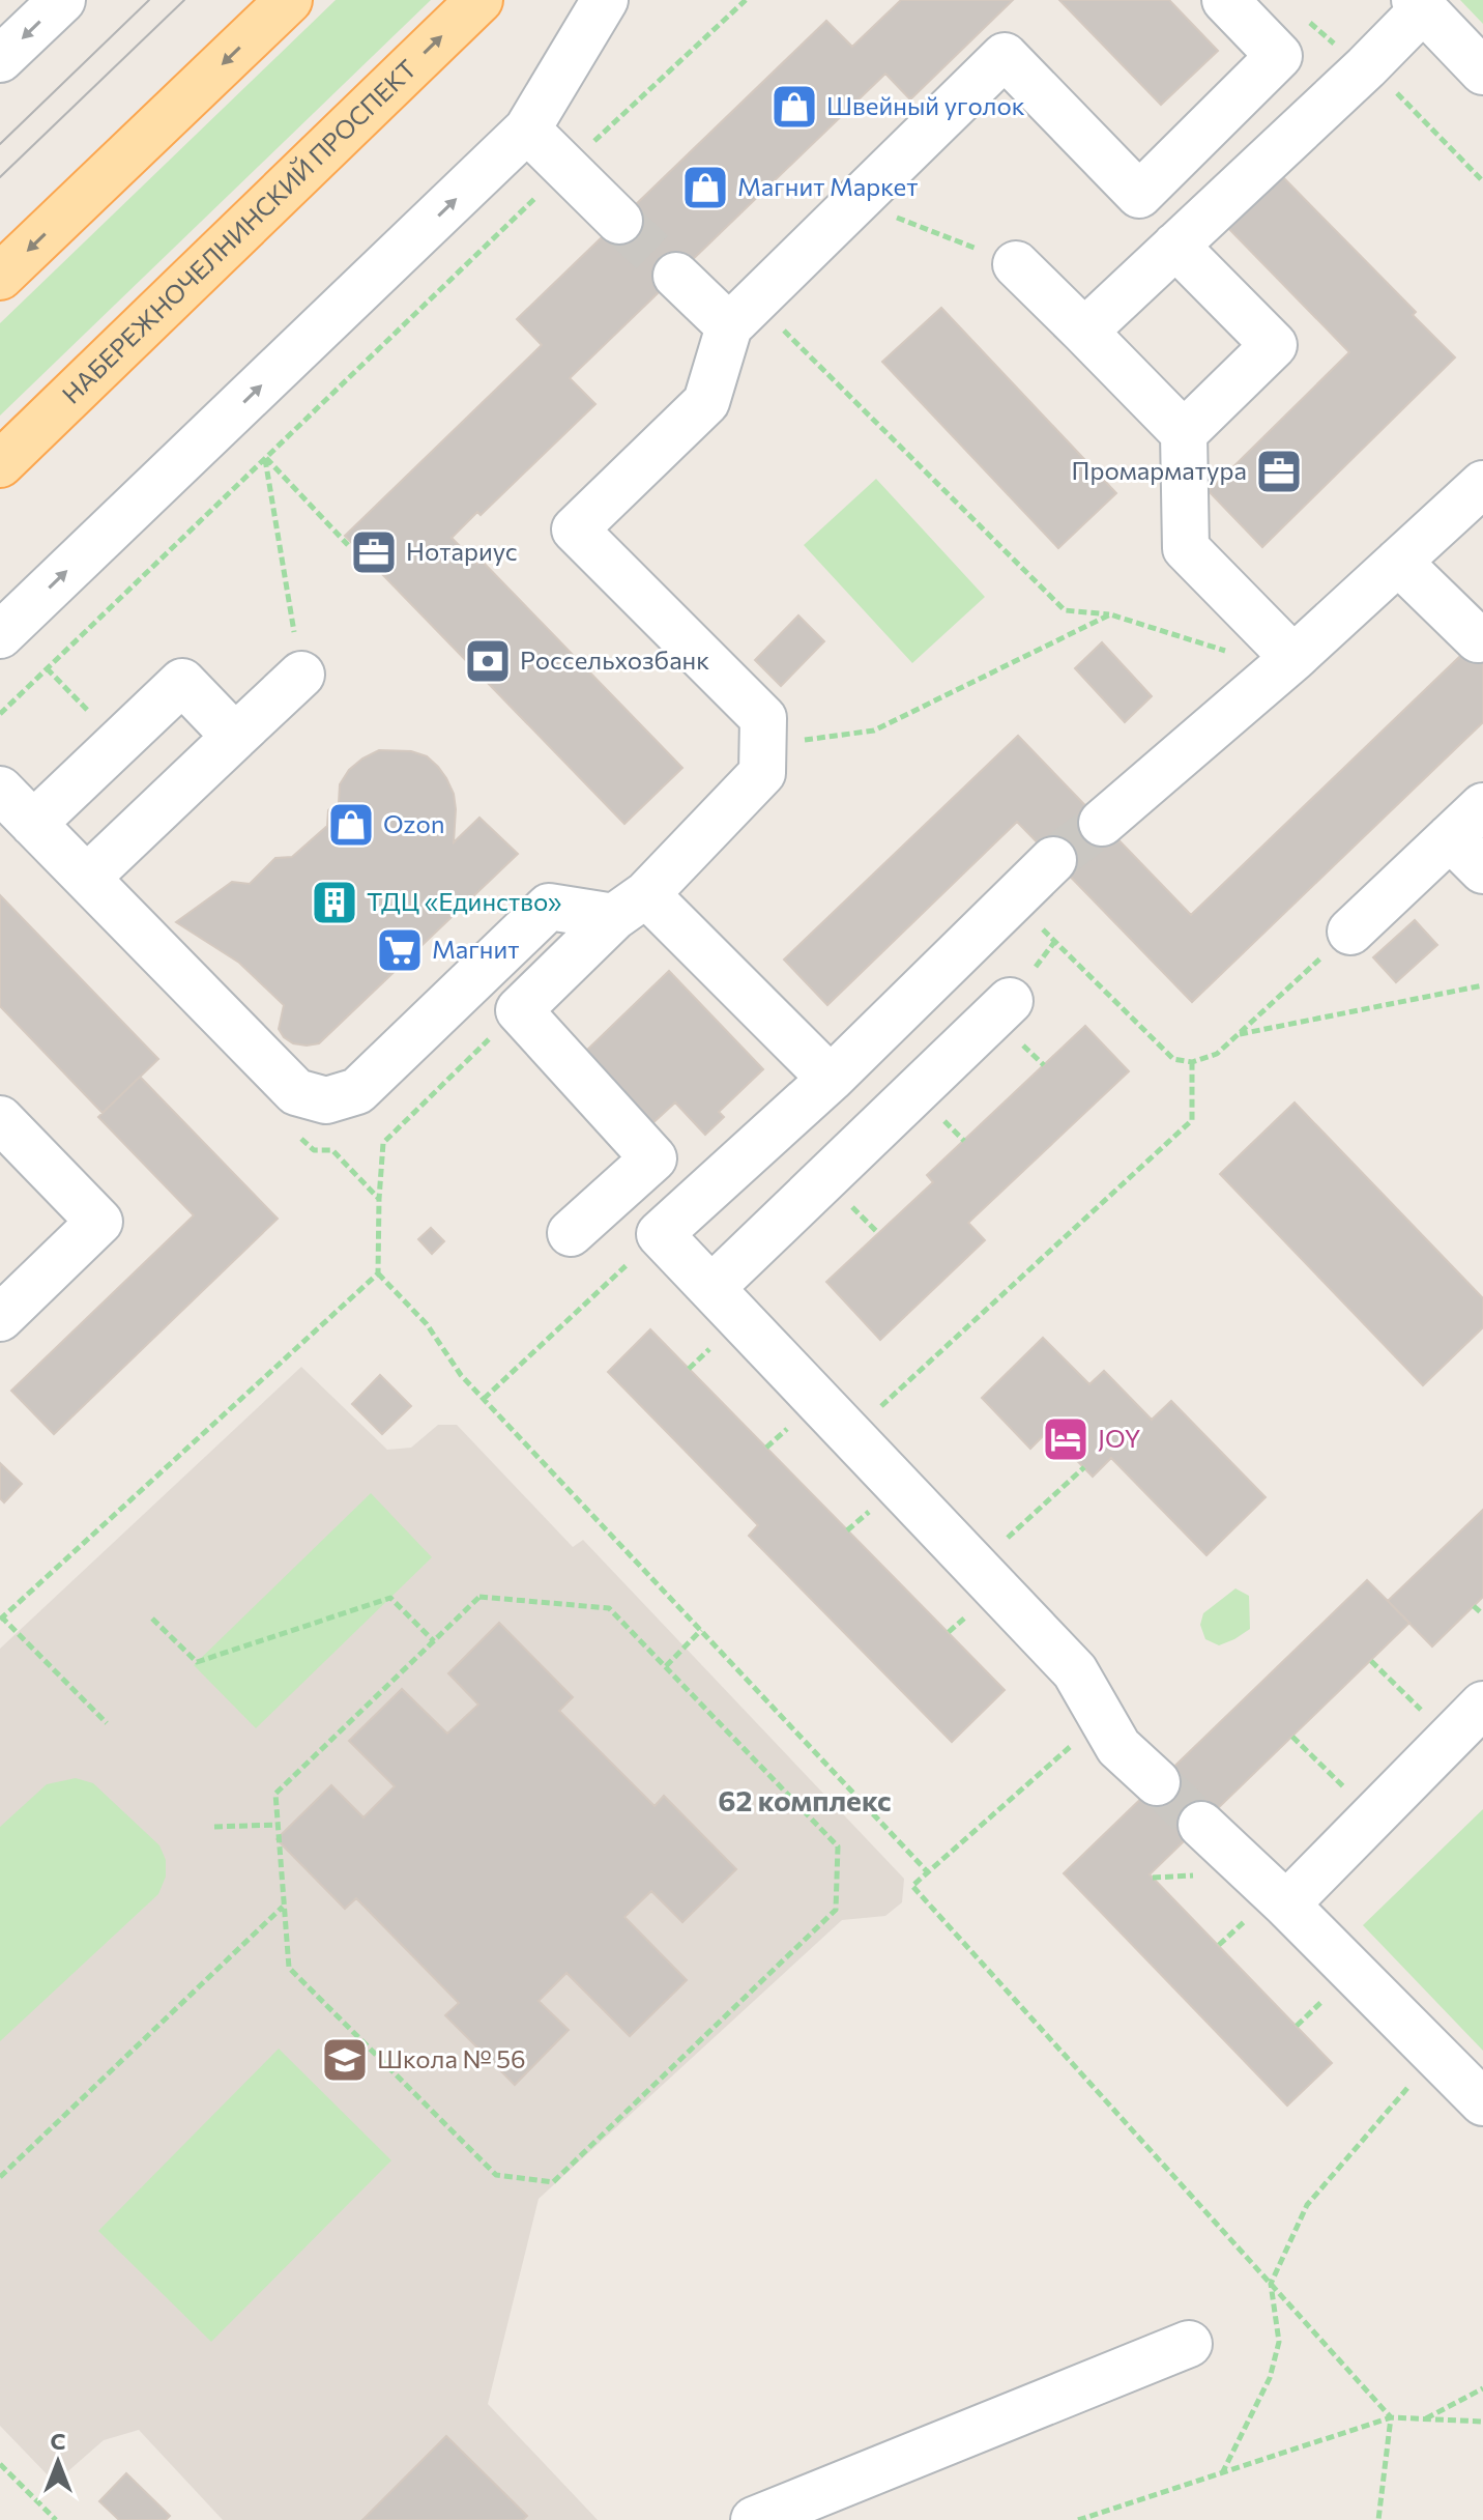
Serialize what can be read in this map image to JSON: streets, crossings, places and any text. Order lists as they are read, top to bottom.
{
  "streets": {
    "main road": ["НАБЕРЕЖНОЧЕЛНИНСКИЙ ПРОСПЕКТ"]
  },
  "districts": ["62 комплекс"],
  "places": {
    "shop": ["Швейный уголок", "Магнит Маркет", "Ozon"],
    "office": ["Промарматура", "Нотариус"],
    "bank": ["Россельхозбанк"],
    "building": ["ТДЦ «Единство»"],
    "supermarket": ["Магнит"],
    "hotel": ["JOY"],
    "school or university": ["Школа № 56"]
  },
  "north": "top"
}
